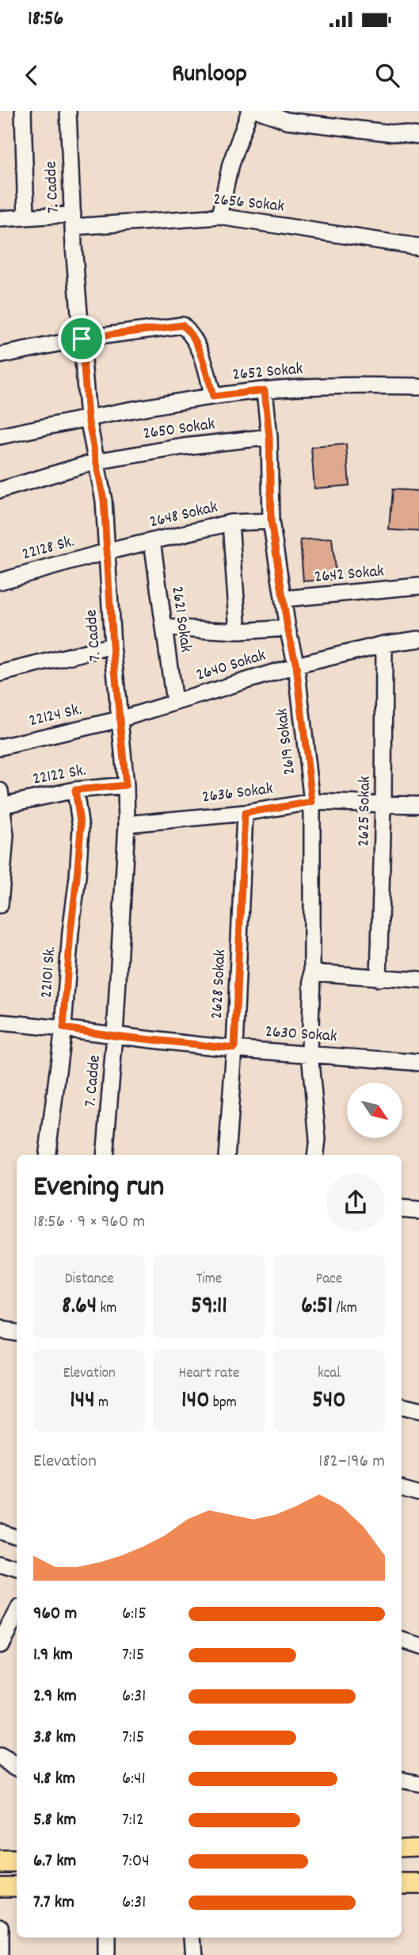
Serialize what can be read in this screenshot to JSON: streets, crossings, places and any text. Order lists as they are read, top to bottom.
{
  "streets": {
    "street": [
      "7. Cadde",
      "2656 Sokak",
      "2652 Sokak",
      "2650 Sokak",
      "2648 Sokak",
      "22128 Sk.",
      "2642 Sokak",
      "2621 Sokak",
      "2640 Sokak",
      "22124 Sk.",
      "2619 Sokak",
      "22122 Sk.",
      "2636 Sokak",
      "2625 Sokak",
      "22101 Sk.",
      "2628 Sokak",
      "2630 Sokak"
    ]
  },
  "crossings": [
    ["7. Cadde", "2656 Sokak"],
    ["7. Cadde", "2652 Sokak"],
    ["7. Cadde", "2650 Sokak"],
    ["7. Cadde", "2648 Sokak"],
    ["7. Cadde", "22128 Sk."],
    ["7. Cadde", "2640 Sokak"],
    ["7. Cadde", "22124 Sk."],
    ["7. Cadde", "22122 Sk."],
    ["7. Cadde", "2636 Sokak"],
    ["7. Cadde", "2630 Sokak"],
    ["2652 Sokak", "2619 Sokak"],
    ["2650 Sokak", "2619 Sokak"],
    ["2648 Sokak", "22128 Sk."],
    ["2648 Sokak", "2621 Sokak"],
    ["2648 Sokak", "2619 Sokak"],
    ["2642 Sokak", "2619 Sokak"],
    ["2621 Sokak", "2640 Sokak"],
    ["2640 Sokak", "22124 Sk."],
    ["2640 Sokak", "2619 Sokak"],
    ["2640 Sokak", "2625 Sokak"],
    ["2619 Sokak", "2636 Sokak"],
    ["2619 Sokak", "2630 Sokak"],
    ["22122 Sk.", "22101 Sk."],
    ["2636 Sokak", "2625 Sokak"],
    ["2636 Sokak", "2628 Sokak"],
    ["22101 Sk.", "2630 Sokak"],
    ["2628 Sokak", "2630 Sokak"]
  ],
  "north": "bottom right",
  "page": {
    "status": "18:56",
    "header": "Runloop",
    "heading": ["Evening run", "18:56 · 9 × 960 m"],
    "stats": [
      ["Distance", "8.64 km"],
      ["Time", "59:11"],
      ["Pace", "6:51 /km"],
      ["Elevation", "144 m"],
      ["Heart rate", "140 bpm"],
      ["kcal", "540"]
    ],
    "chart": ["Elevation", "182–196 m"],
    "list": [
      {
        "name": "960 m",
        "note": "6:15"
      },
      {
        "name": "1.9 km",
        "note": "7:15"
      },
      {
        "name": "2.9 km",
        "note": "6:31"
      },
      {
        "name": "3.8 km",
        "note": "7:15"
      },
      {
        "name": "4.8 km",
        "note": "6:41"
      },
      {
        "name": "5.8 km",
        "note": "7:12"
      },
      {
        "name": "6.7 km",
        "note": "7:04"
      },
      {
        "name": "7.7 km",
        "note": "6:31"
      }
    ]
  }
}
